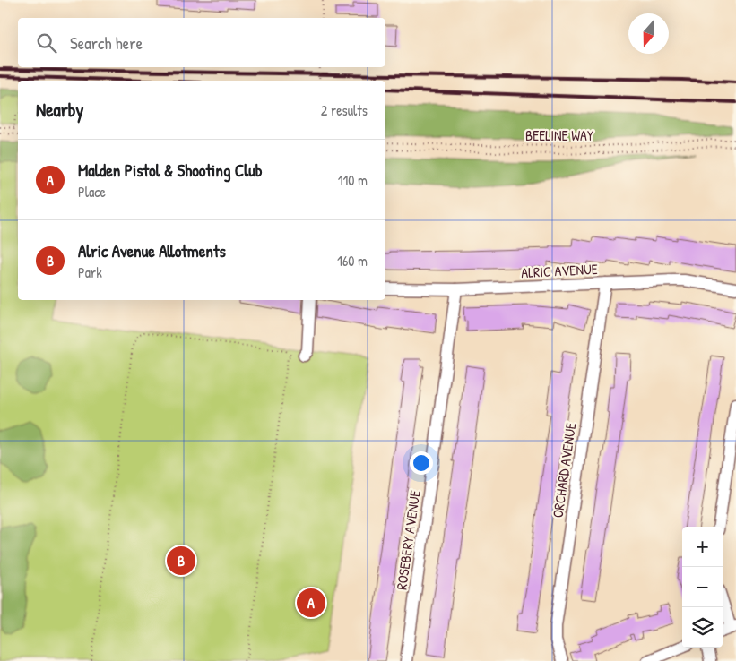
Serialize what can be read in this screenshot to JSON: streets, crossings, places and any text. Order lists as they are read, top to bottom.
{
  "streets": {
    "street": ["ALRIC AVENUE", "ORCHARD AVENUE", "ROSEBERY AVENUE"],
    "path": ["BEELINE WAY"]
  },
  "crossings": [
    ["ALRIC AVENUE", "ORCHARD AVENUE"],
    ["ALRIC AVENUE", "ROSEBERY AVENUE"]
  ],
  "north": "bottom",
  "page": {
    "search": "Search here",
    "heading": ["Nearby", "2 results"],
    "list": [
      {
        "mark": "A",
        "name": "Malden Pistol & Shooting Club",
        "note": "Place",
        "value": "110 m"
      },
      {
        "mark": "B",
        "name": "Alric Avenue Allotments",
        "note": "Park",
        "value": "160 m"
      }
    ],
    "map_buttons": ["+", "−"],
    "pins": ["B", "A"]
  }
}
